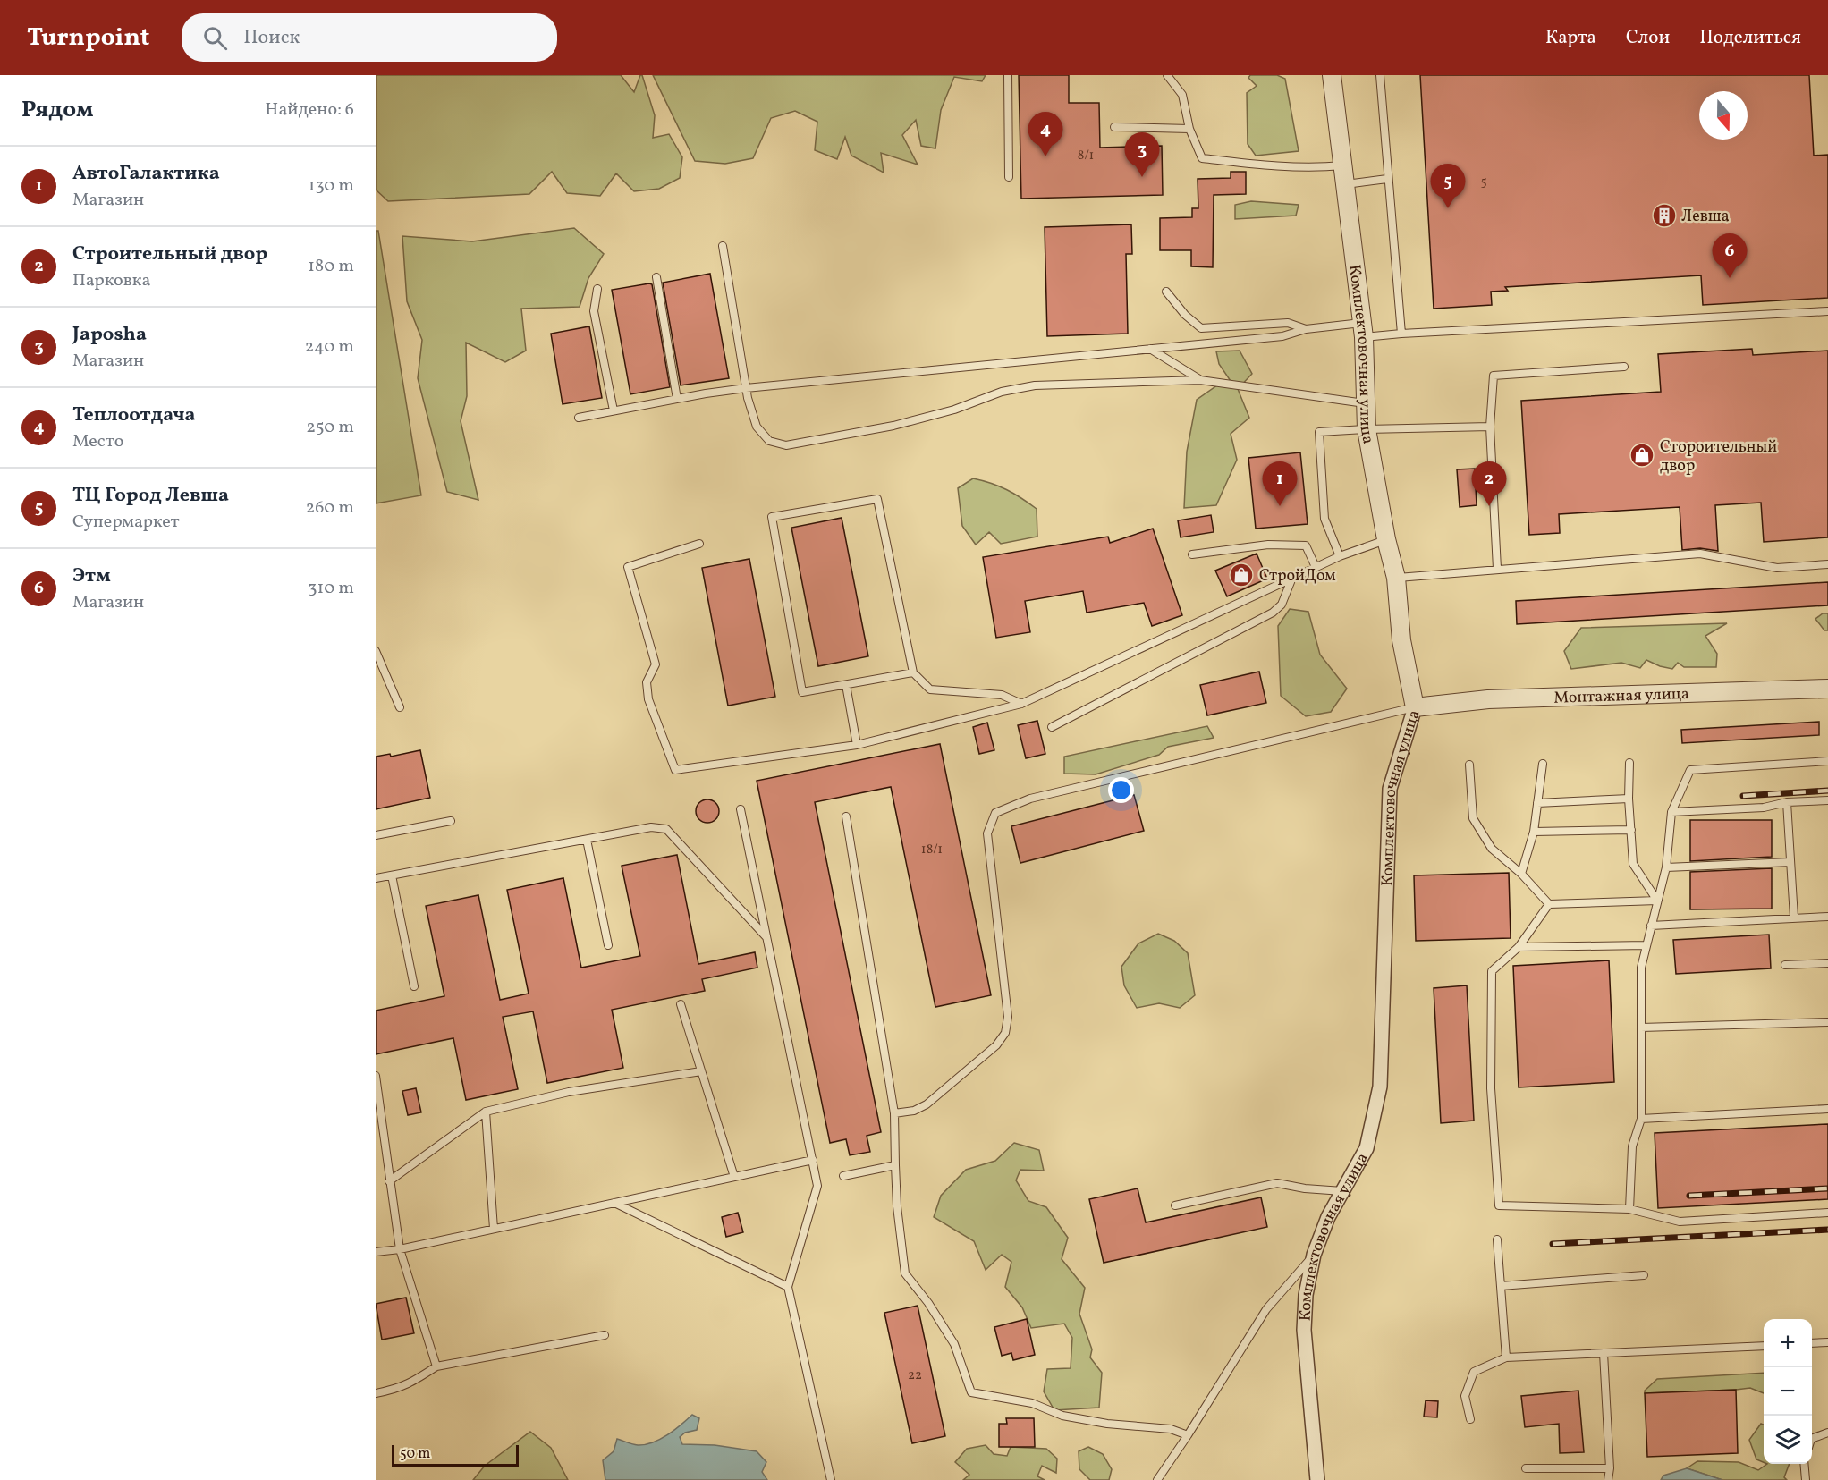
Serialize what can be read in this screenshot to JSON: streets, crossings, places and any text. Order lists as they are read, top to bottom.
{
  "streets": {
    "street": ["Комплектовочная улица", "Монтажная улица"]
  },
  "crossings": [
    ["Комплектовочная улица", "Монтажная улица"]
  ],
  "places": {
    "building": ["Левша"],
    "shop": ["Стороительный двор", "СтройДом"]
  },
  "house_numbers": [
    "8/1",
    "5",
    "18/1",
    "22"
  ],
  "scale_bar": "50 m",
  "north": "bottom",
  "page": {
    "header": "Turnpoint",
    "search": "Поиск",
    "nav": ["Карта", "Слои", "Поделиться"],
    "heading": ["Рядом", "Найдено: 6"],
    "pins": [
      "4",
      "3",
      "5",
      "6",
      "1",
      "2"
    ],
    "list": [
      {
        "mark": "1",
        "name": "АвтоГалактика",
        "note": "Магазин",
        "value": "130 m"
      },
      {
        "mark": "2",
        "name": "Строительный двор",
        "note": "Парковка",
        "value": "180 m"
      },
      {
        "mark": "3",
        "name": "Japosha",
        "note": "Магазин",
        "value": "240 m"
      },
      {
        "mark": "4",
        "name": "Теплоотдача",
        "note": "Место",
        "value": "250 m"
      },
      {
        "mark": "5",
        "name": "ТЦ Город Левша",
        "note": "Супермаркет",
        "value": "260 m"
      },
      {
        "mark": "6",
        "name": "Этм",
        "note": "Магазин",
        "value": "310 m"
      }
    ],
    "map_buttons": ["+", "−"],
    "scale": "50 m"
  }
}
